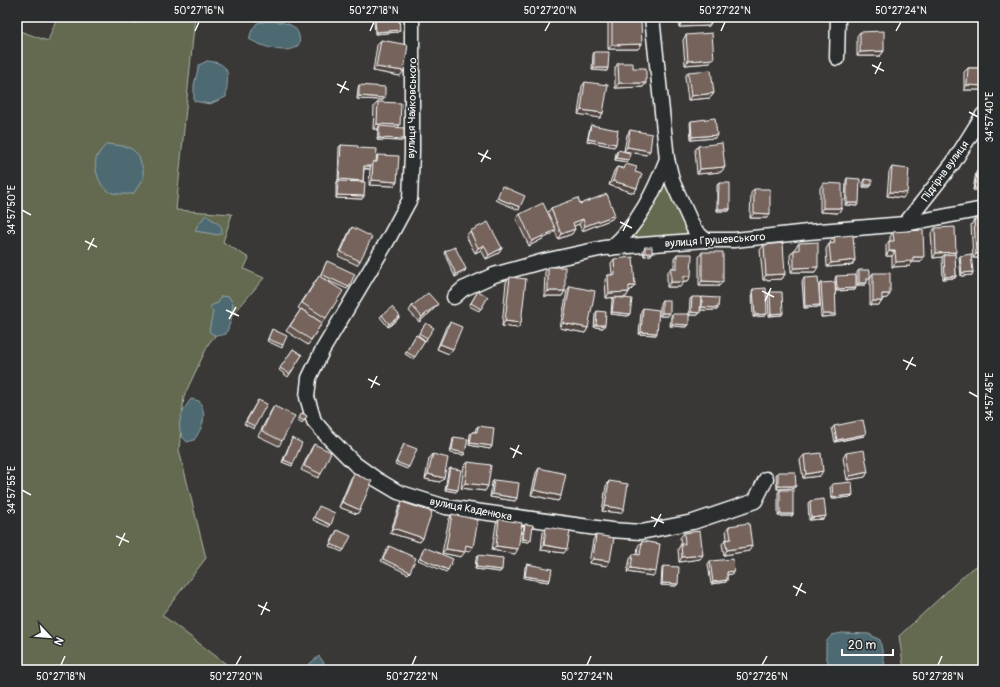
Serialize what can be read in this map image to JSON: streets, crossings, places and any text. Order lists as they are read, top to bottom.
{
  "streets": {
    "street": [
      "вулиця Чайковського",
      "Підгірна вулиця",
      "вулиця Грушевського",
      "вулиця Каденюка"
    ]
  },
  "crossings": [
    ["вулиця Чайковського", "вулиця Каденюка"],
    ["Підгірна вулиця", "вулиця Грушевського"]
  ],
  "scale_bar": "20 m",
  "north": "bottom right",
  "coordinates": [
    "50°27'16\"N",
    "50°27'18\"N",
    "50°27'20\"N",
    "50°27'22\"N",
    "50°27'24\"N",
    "34°57'40\"E",
    "34°57'50\"E",
    "34°57'45\"E",
    "34°57'55\"E",
    "50°27'26\"N",
    "50°27'28\"N"
  ]
}
